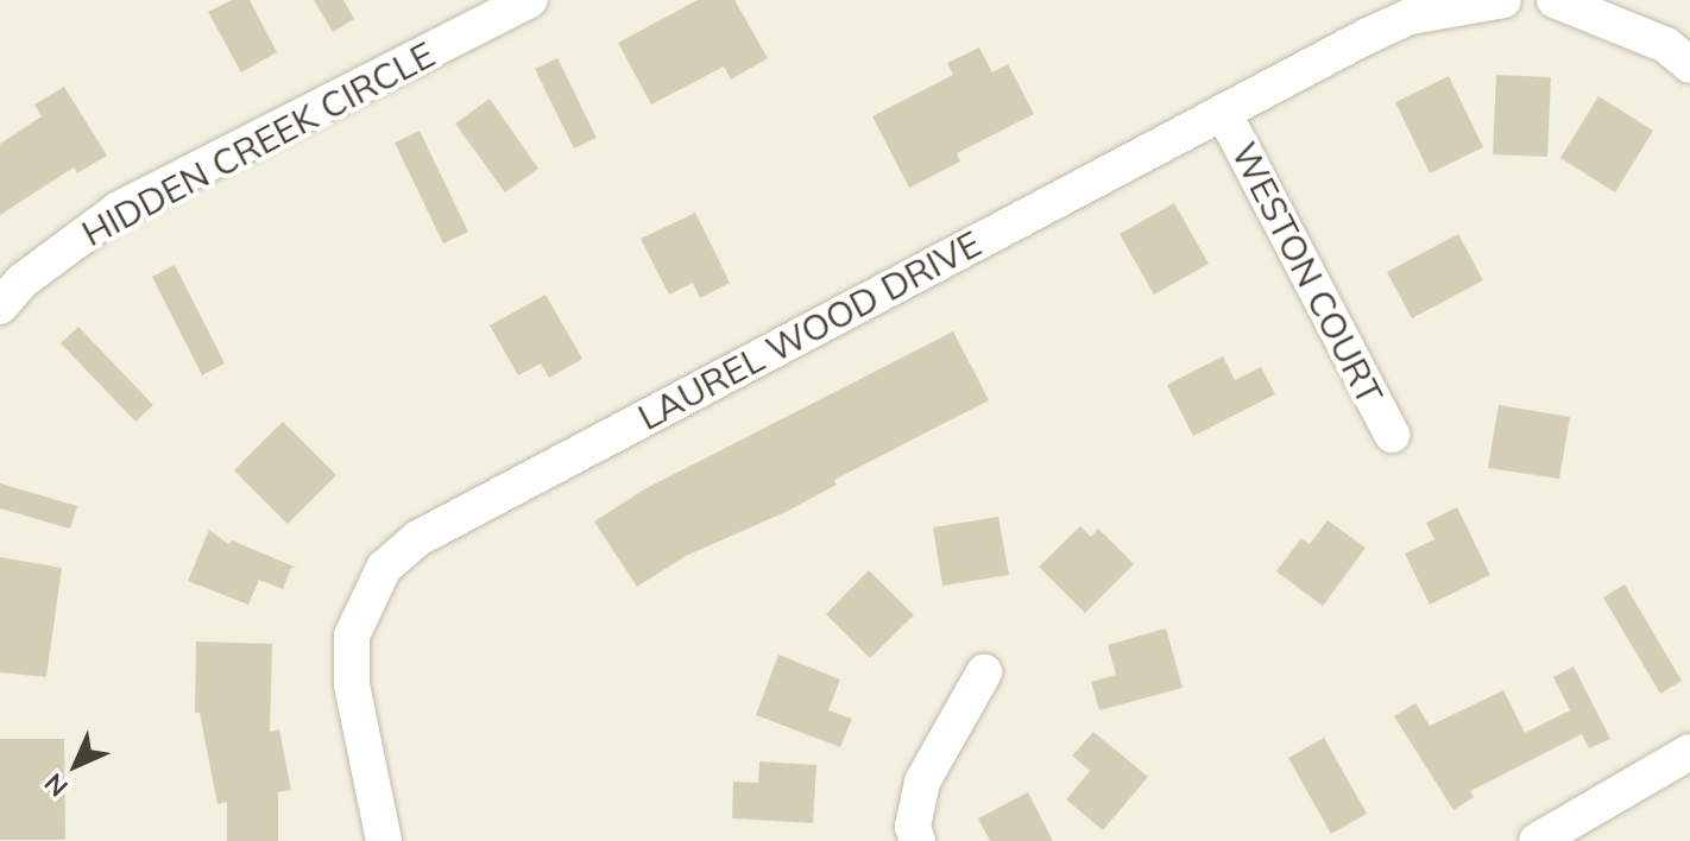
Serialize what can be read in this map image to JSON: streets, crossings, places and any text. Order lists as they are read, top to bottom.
{
  "streets": {
    "street": ["HIDDEN CREEK CIRCLE", "WESTON COURT", "LAUREL WOOD DRIVE"]
  },
  "crossings": [
    ["WESTON COURT", "LAUREL WOOD DRIVE"]
  ],
  "north": "bottom left"
}
